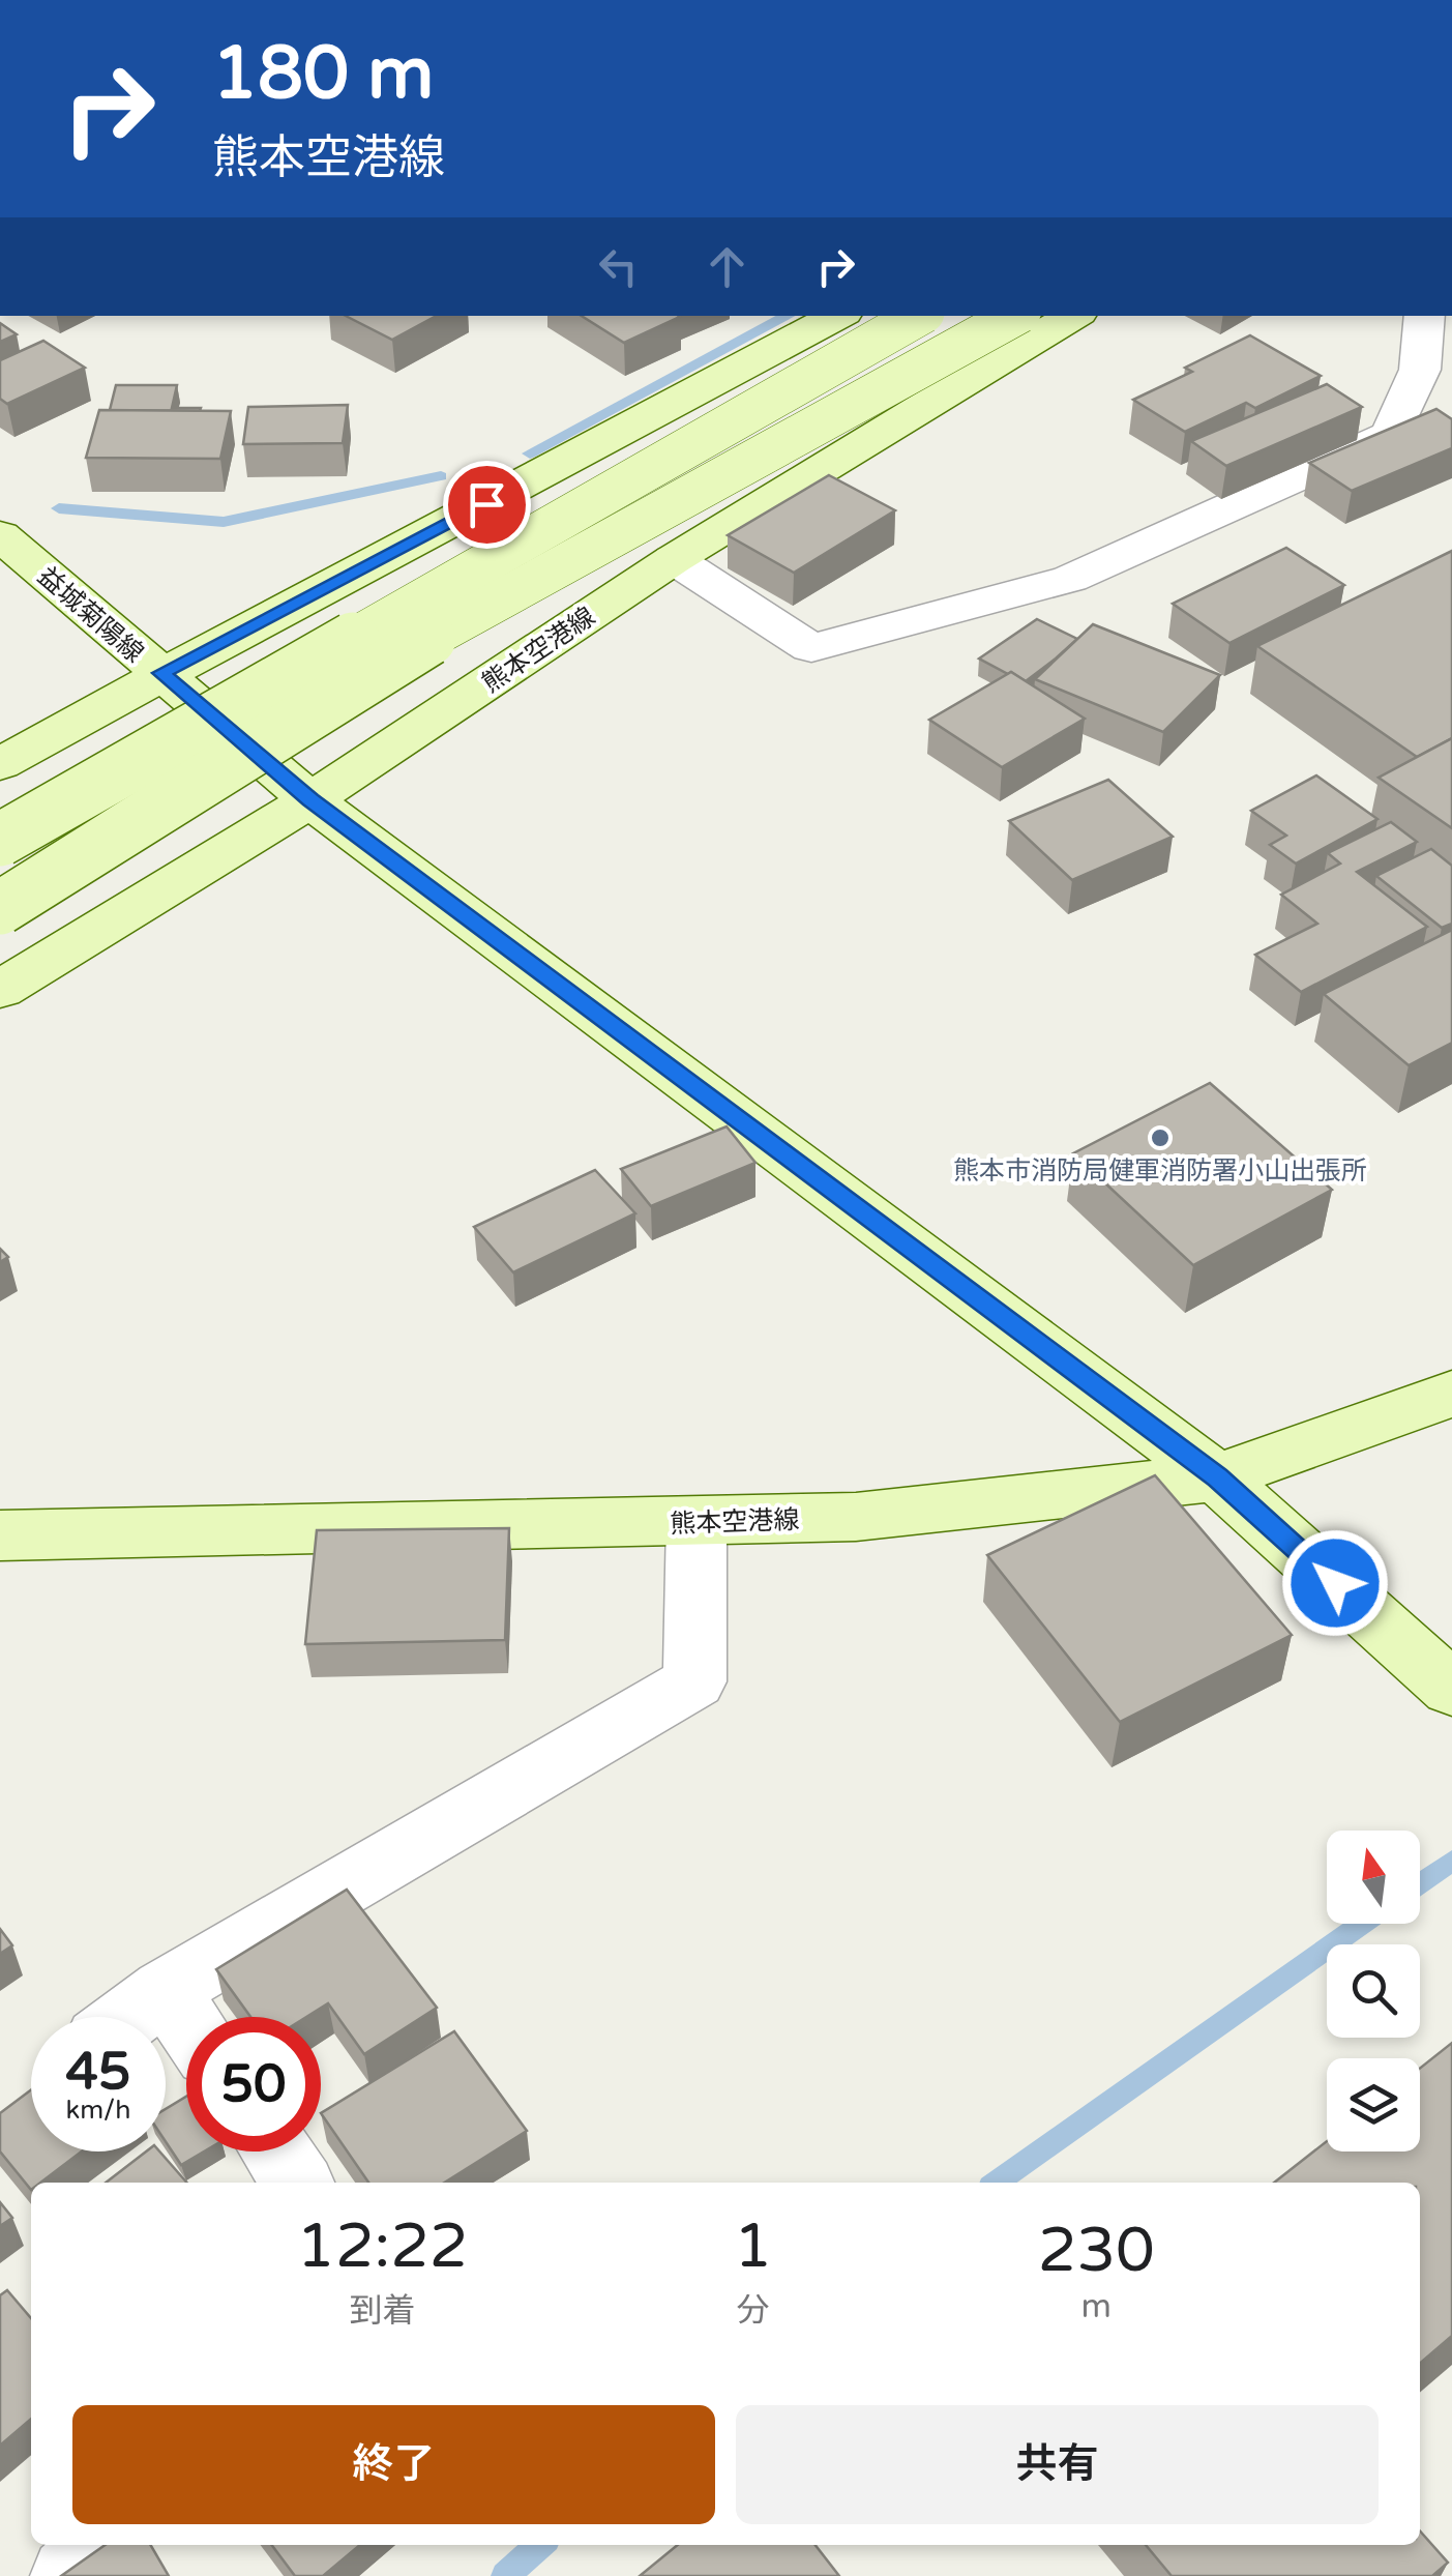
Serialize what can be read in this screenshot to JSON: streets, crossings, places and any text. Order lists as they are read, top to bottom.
{
  "streets": {
    "main road": ["益城菊陽線", "熊本空港線"]
  },
  "crossings": [
    ["益城菊陽線", "熊本空港線"]
  ],
  "places": ["熊本市消防局健軍消防署小山出張所"],
  "north": "top",
  "page": {
    "turn": ["180 m", "熊本空港線"],
    "speed": "45 km/h",
    "limit": "50",
    "eta": [
      "12:22",
      "到着",
      "1",
      "分",
      "230",
      "m"
    ],
    "buttons": ["終了", "共有"]
  }
}
